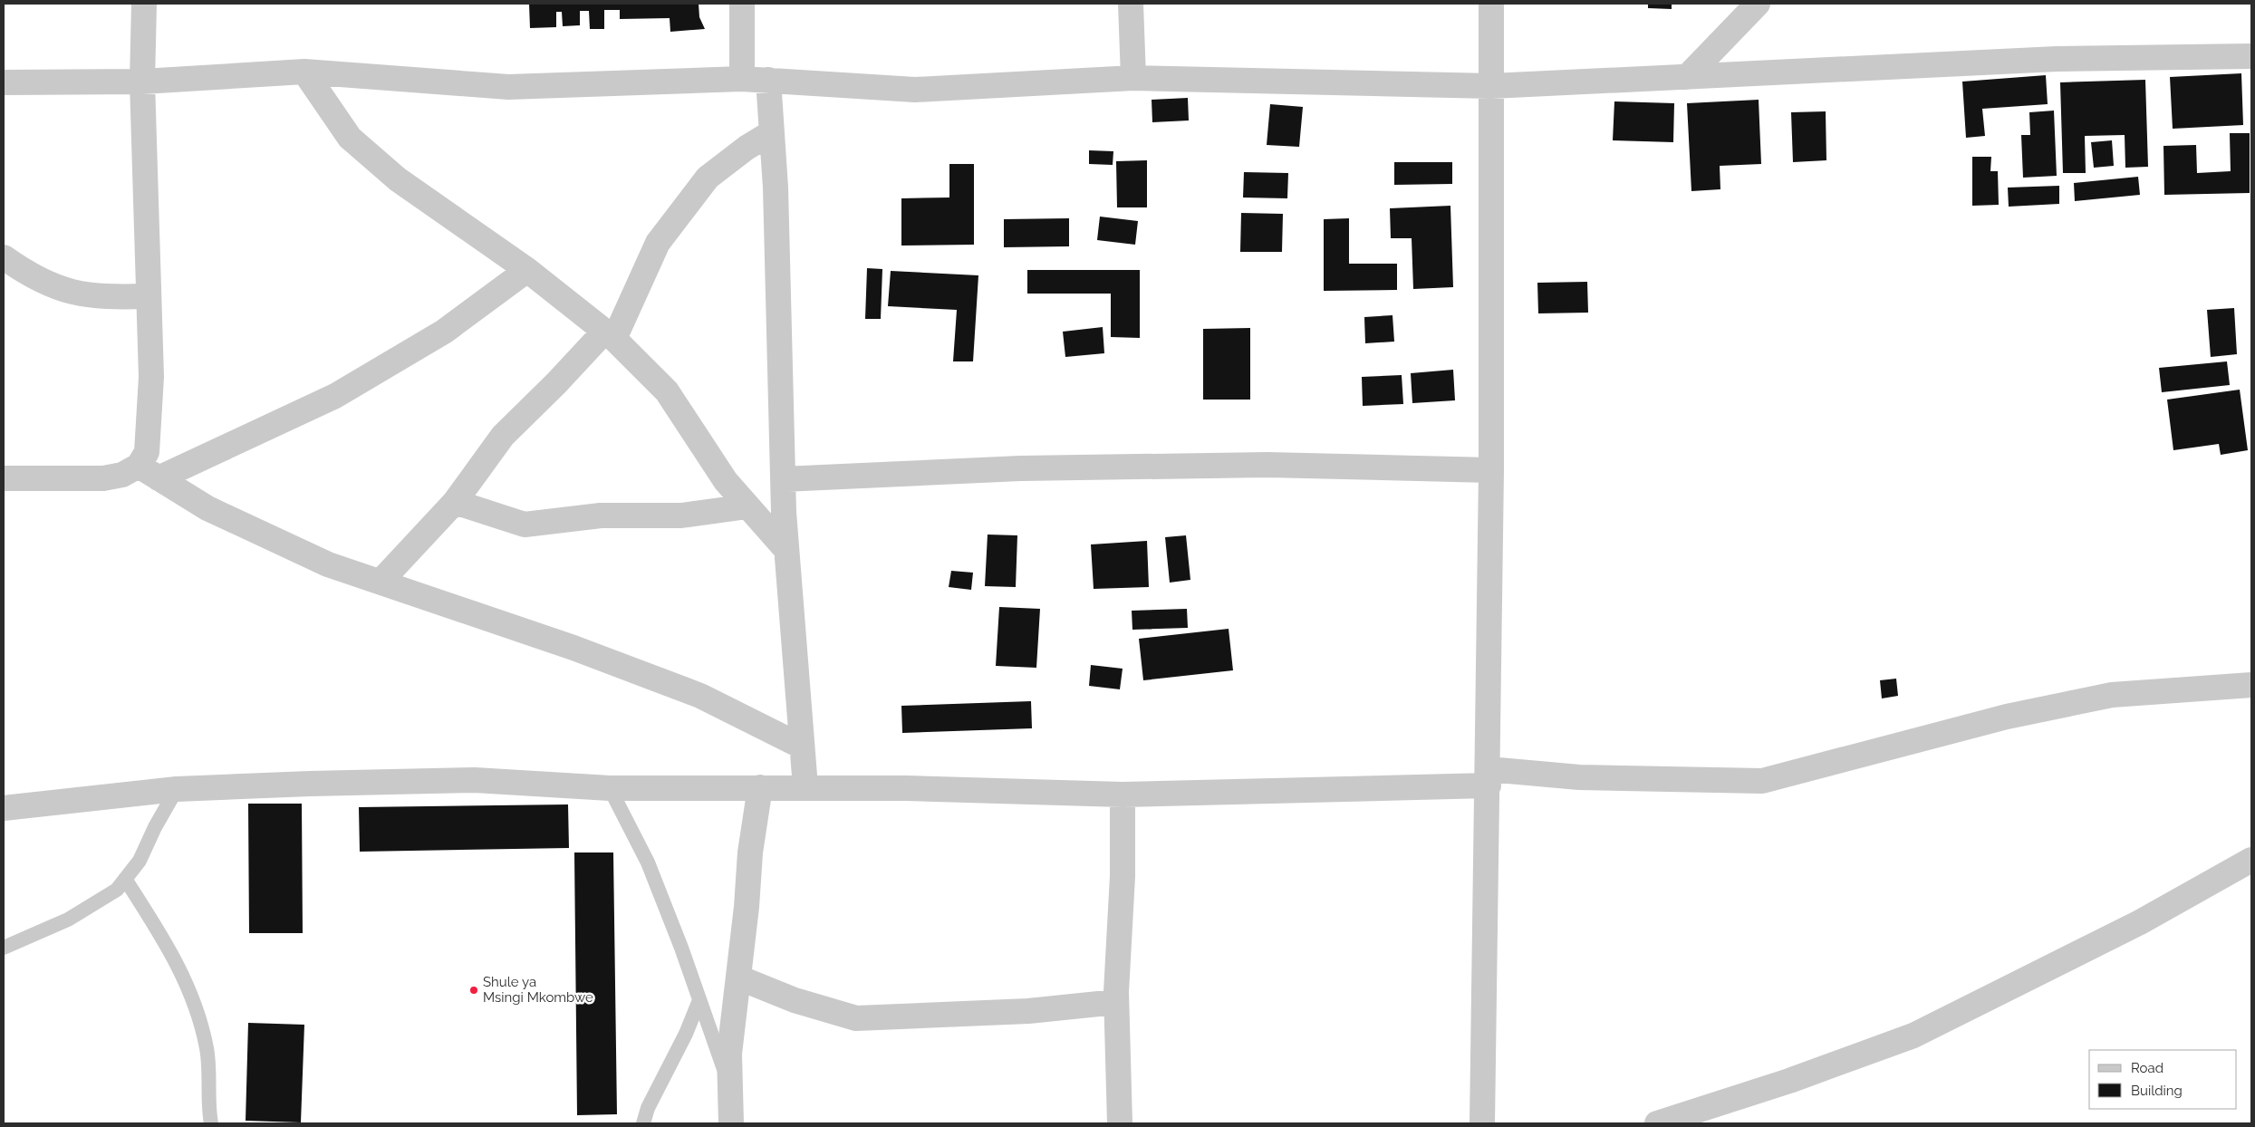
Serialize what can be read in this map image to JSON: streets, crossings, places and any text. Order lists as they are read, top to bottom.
{
  "places": ["Shule ya Msingi Mkombwe"],
  "legend": ["Road", "Building"]
}
